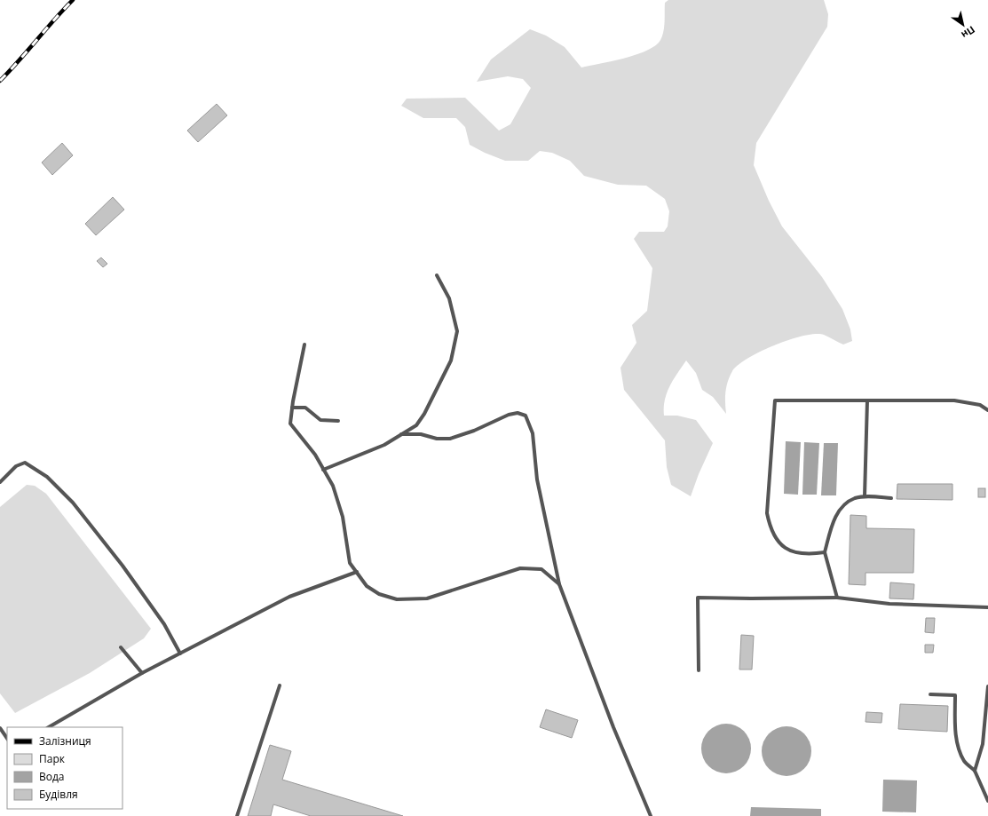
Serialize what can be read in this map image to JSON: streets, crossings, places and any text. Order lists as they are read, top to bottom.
{
  "legend": [
    "Залізниця",
    "Парк",
    "Вода",
    "Будівля"
  ],
  "north": "bottom right"
}
